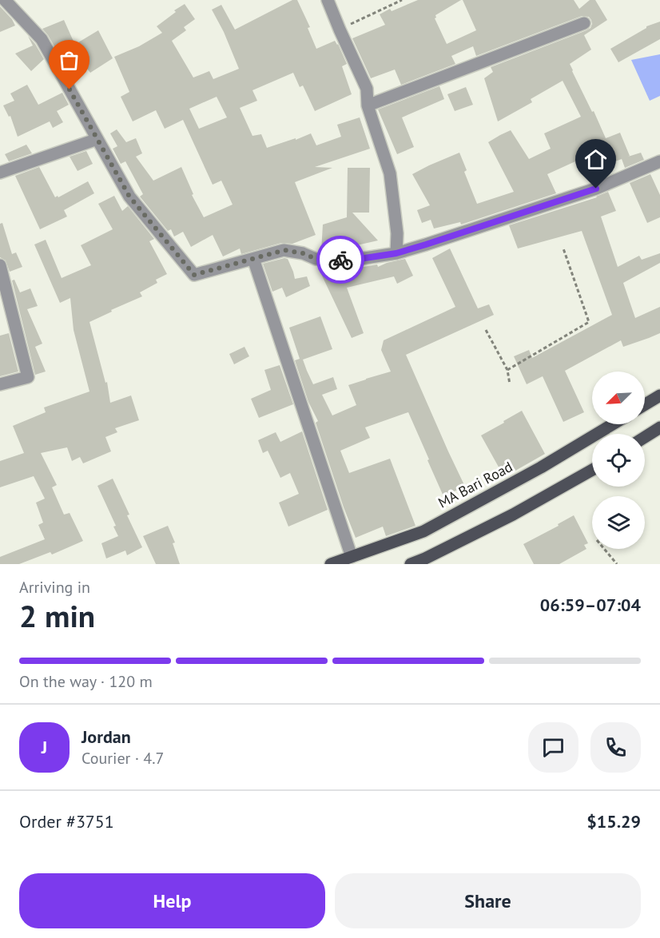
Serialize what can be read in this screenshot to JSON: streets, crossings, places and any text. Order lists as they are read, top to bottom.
{
  "streets": {
    "main road": ["MA Bari Road"]
  },
  "north": "bottom left",
  "page": {
    "heading": ["2 min", "Arriving in", "06:59–07:04"],
    "panel": [
      "Jordan",
      "Courier · 4.7",
      "Order #3751",
      "$15.29"
    ],
    "bar": "On the way · 120 m",
    "round": "J",
    "buttons": ["Help", "Share"]
  }
}
